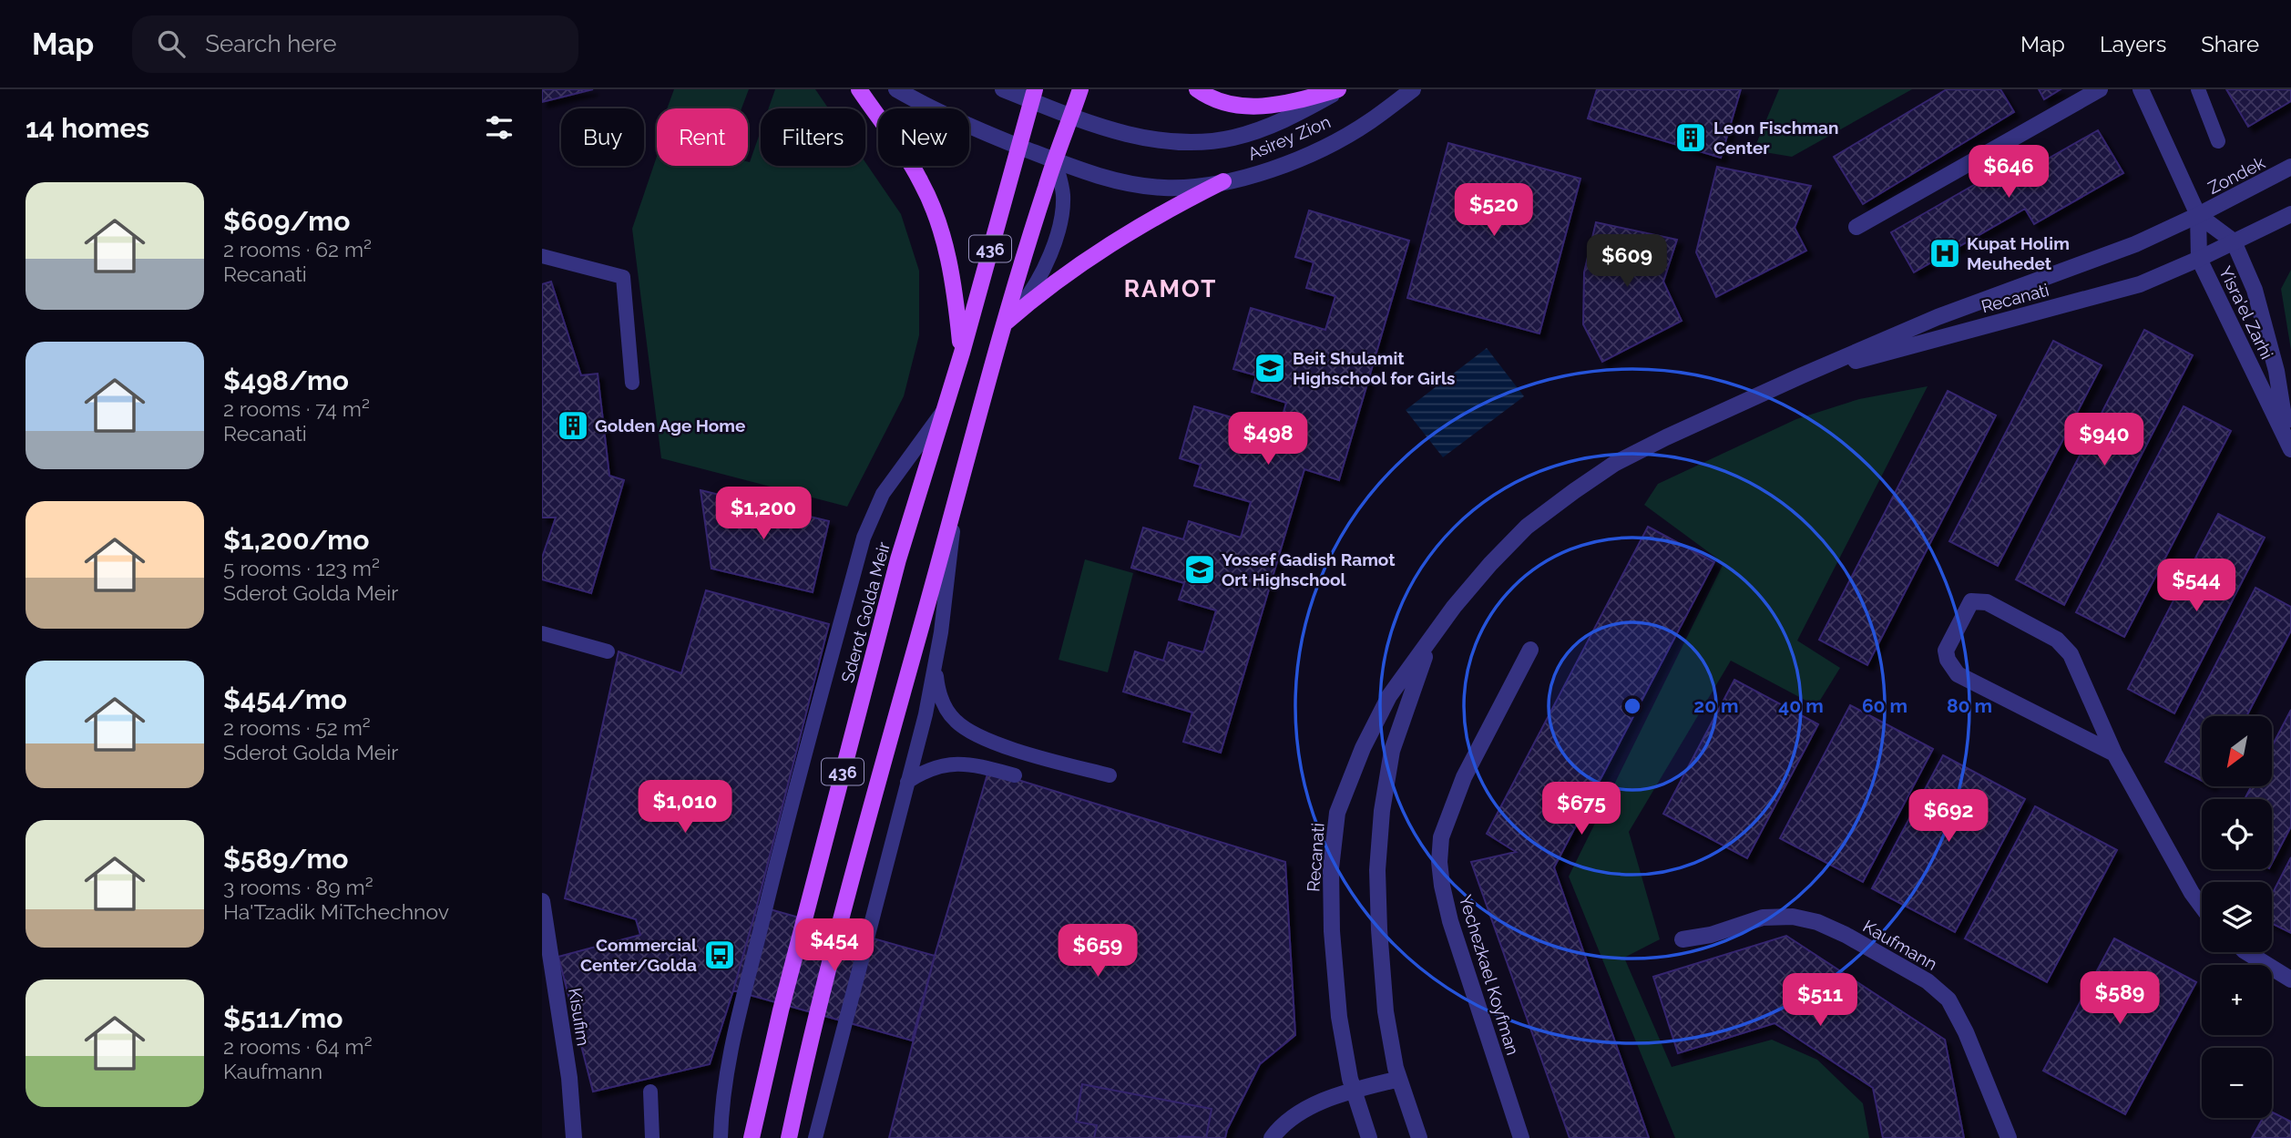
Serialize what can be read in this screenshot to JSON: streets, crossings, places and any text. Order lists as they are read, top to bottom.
{
  "streets": {
    "main road": ["436", "Sderot Golda Meir"],
    "street": [
      "Asirey Zion",
      "Zondek",
      "Recanati",
      "Yisra'el Zarhi",
      "Kaufmann",
      "Yechezkael Koyfman",
      "Kisufim"
    ]
  },
  "crossings": [
    ["Asirey Zion", "436"],
    ["Asirey Zion", "Sderot Golda Meir"],
    ["Zondek", "Recanati"],
    ["Zondek", "Yisra'el Zarhi"],
    ["Recanati", "Yisra'el Zarhi"]
  ],
  "districts": ["RAMOT"],
  "places": {
    "building": ["Leon Fischman Center", "Golden Age Home"],
    "hospital": ["Kupat Holim Meuhedet"],
    "school or university": ["Beit Shulamit Highschool for Girls", "Yossef Gadish Ramot Ort Highschool"],
    "bus stop": ["Commercial Center/Golda"]
  },
  "north": "bottom left",
  "page": {
    "header": "Map",
    "search": "Search here",
    "nav": ["Map", "Layers", "Share"],
    "heading": "14 homes",
    "chip": [
      "Buy",
      "Rent",
      "Filters",
      "New"
    ],
    "price": [
      "$646",
      "$520",
      "$609",
      "$498",
      "$940",
      "$1,200",
      "$544",
      "$1,010",
      "$675",
      "$692",
      "$454",
      "$659",
      "$589",
      "$511"
    ],
    "list": [
      {
        "name": "$609/mo",
        "note": "2 rooms · 62 m² · Recanati"
      },
      {
        "name": "$498/mo",
        "note": "2 rooms · 74 m² · Recanati"
      },
      {
        "name": "$1,200/mo",
        "note": "5 rooms · 123 m² · Sderot Golda Meir"
      },
      {
        "name": "$454/mo",
        "note": "2 rooms · 52 m² · Sderot Golda Meir"
      },
      {
        "name": "$589/mo",
        "note": "3 rooms · 89 m² · Ha'Tzadik MiTchechnov"
      },
      {
        "name": "$511/mo",
        "note": "2 rooms · 64 m² · Kaufmann"
      }
    ],
    "map_buttons": ["+", "−"]
  },
  "rings": [
    "20 m",
    "40 m",
    "60 m",
    "80 m"
  ]
}
